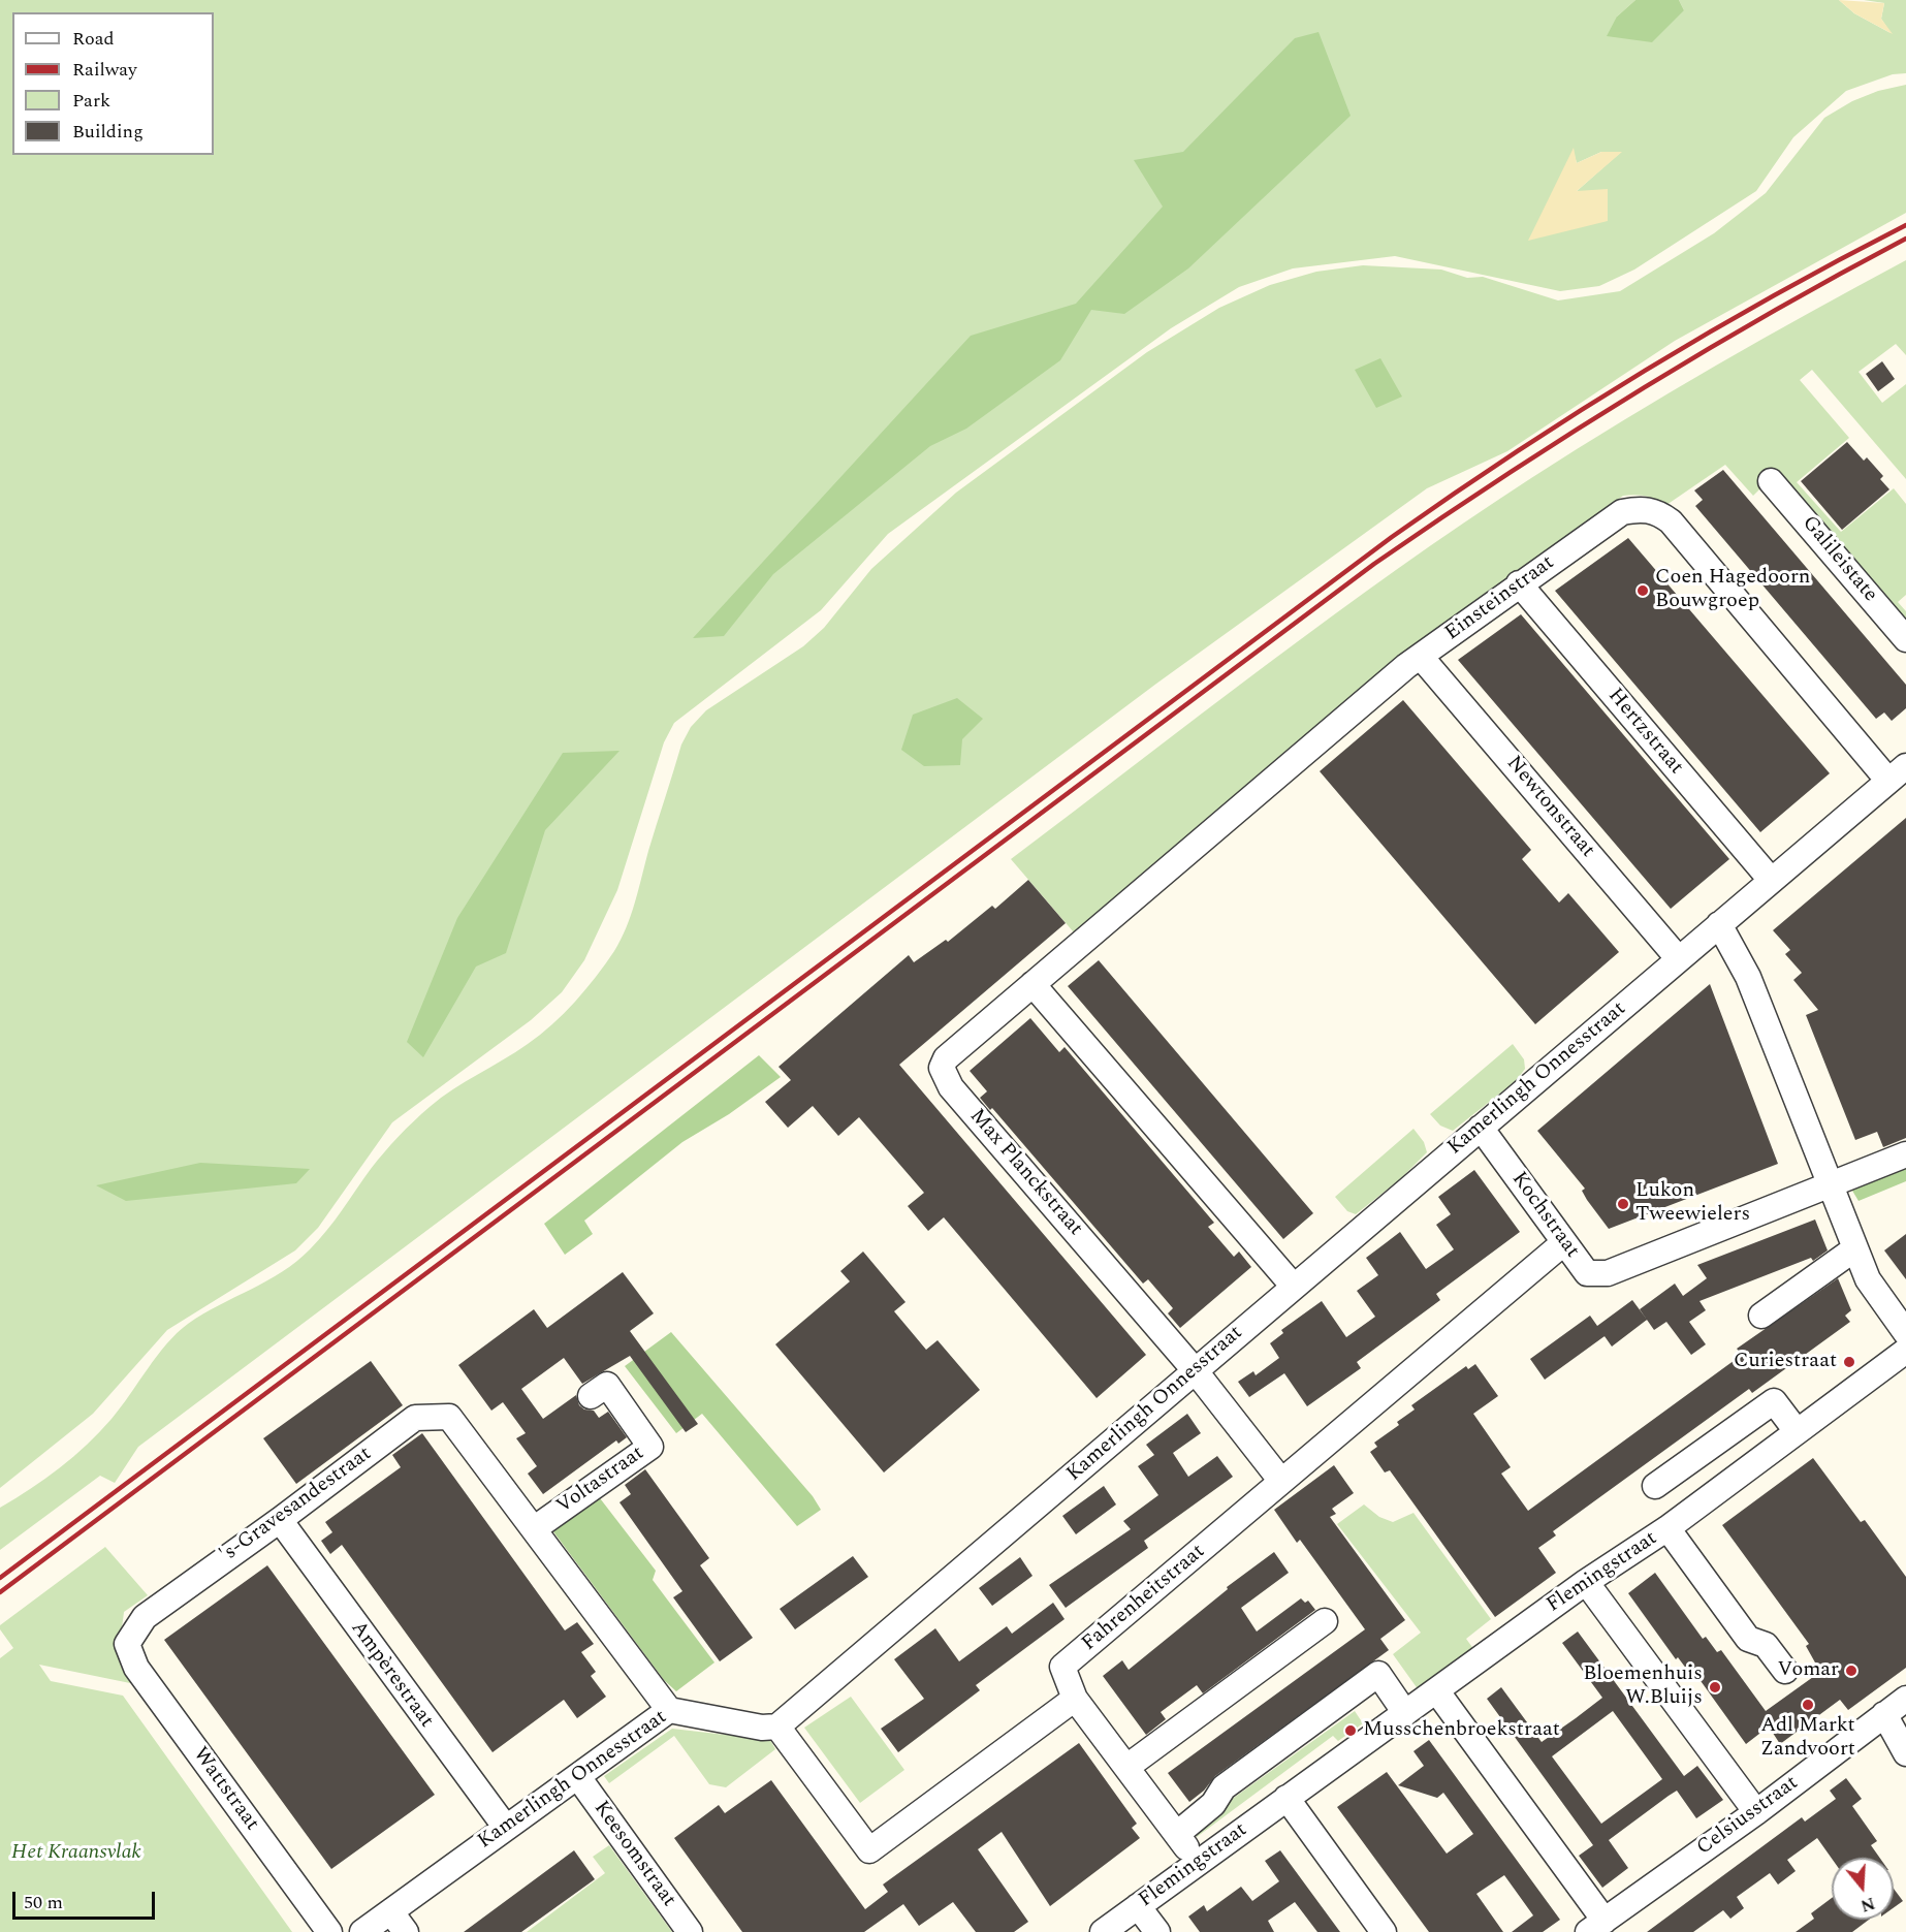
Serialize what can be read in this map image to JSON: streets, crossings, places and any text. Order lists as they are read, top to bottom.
{
  "streets": {
    "street": [
      "Galileistate",
      "Einsteinstraat",
      "Hertzstraat",
      "Newtonstraat",
      "Kamerlingh Onnesstraat",
      "Max Planckstraat",
      "Kochstraat",
      "Voltastraat",
      "'s-Gravesandestraat",
      "Flemingstraat",
      "Fahrenheitstraat",
      "Ampèrestraat",
      "Wattstraat",
      "Celsiusstraat",
      "Keesomstraat"
    ]
  },
  "crossings": [
    ["Einsteinstraat", "Hertzstraat"],
    ["Einsteinstraat", "Newtonstraat"],
    ["Einsteinstraat", "Kamerlingh Onnesstraat"],
    ["Einsteinstraat", "Max Planckstraat"],
    ["Hertzstraat", "Kamerlingh Onnesstraat"],
    ["Newtonstraat", "Kamerlingh Onnesstraat"],
    ["Kamerlingh Onnesstraat", "Max Planckstraat"],
    ["Kamerlingh Onnesstraat", "Kochstraat"],
    ["Kamerlingh Onnesstraat", "Ampèrestraat"],
    ["Kamerlingh Onnesstraat", "Keesomstraat"],
    ["Kochstraat", "Fahrenheitstraat"],
    ["Voltastraat", "'s-Gravesandestraat"],
    ["'s-Gravesandestraat", "Ampèrestraat"],
    ["'s-Gravesandestraat", "Wattstraat"]
  ],
  "parks": ["Het Kraansvlak"],
  "places": [
    "Coen Hagedoorn Bouwgroep",
    "Lukon Tweewielers",
    "Curiestraat",
    "Vomar",
    "Bloemenhuis W.Bluijs",
    "Adl Markt Zandvoort",
    "Musschenbroekstraat"
  ],
  "legend": [
    "Road",
    "Railway",
    "Park",
    "Building"
  ],
  "scale_bar": "50 m",
  "north": "bottom"
}
